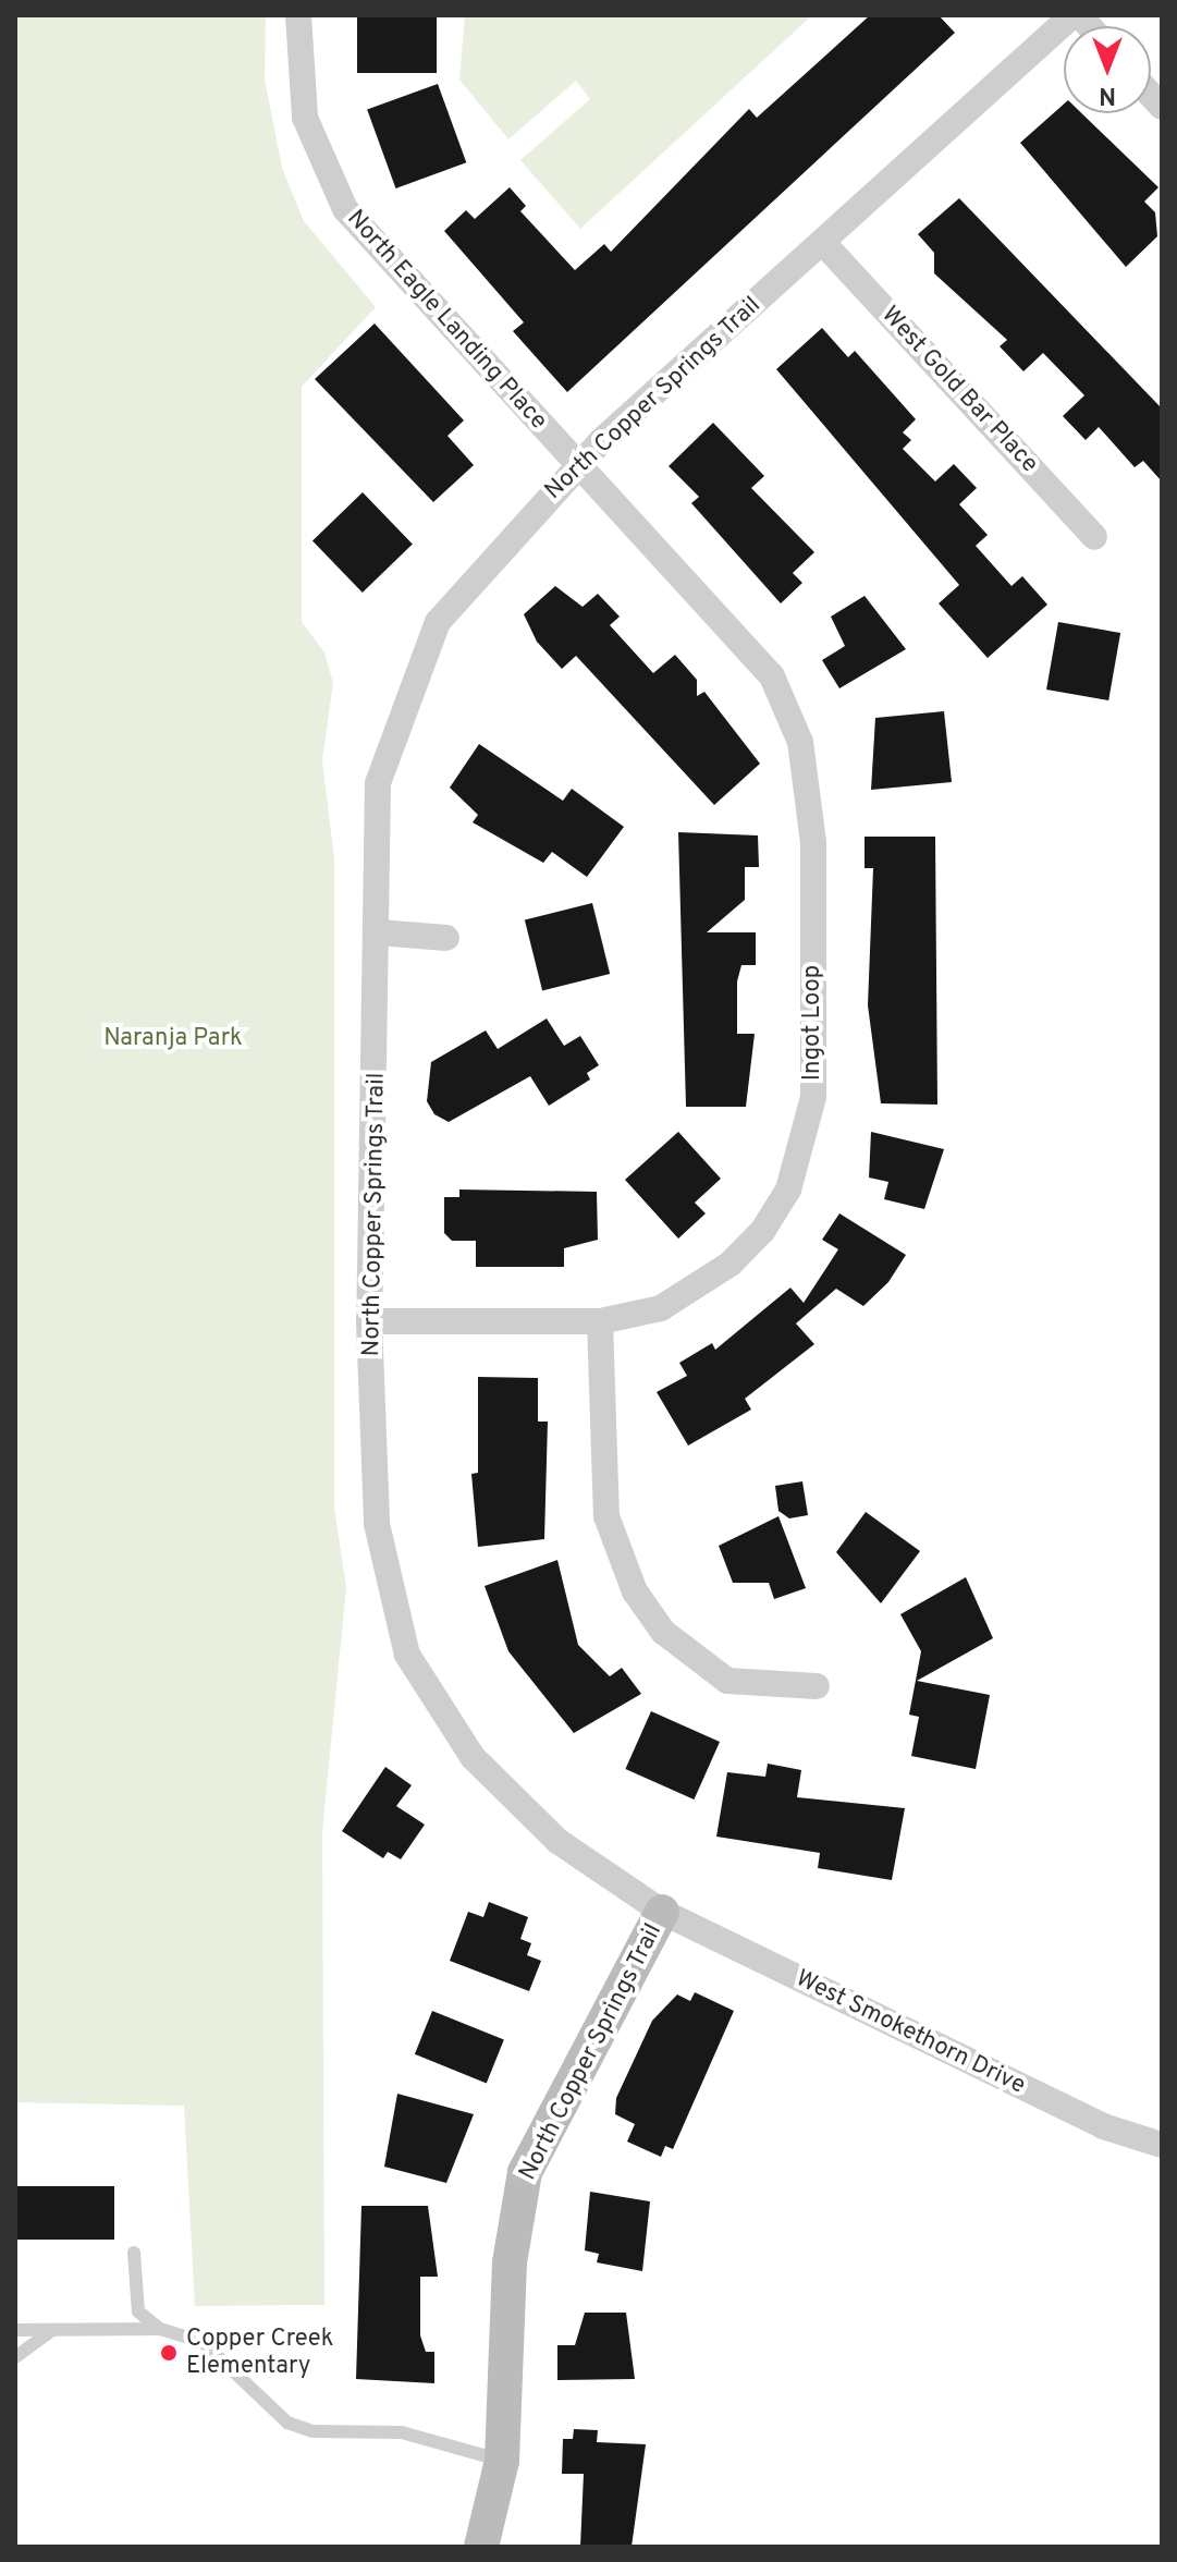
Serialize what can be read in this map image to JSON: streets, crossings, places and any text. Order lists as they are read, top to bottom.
{
  "streets": {
    "street": [
      "North Eagle Landing Place",
      "West Gold Bar Place",
      "North Copper Springs Trail",
      "Ingot Loop",
      "West Smokethorn Drive"
    ]
  },
  "crossings": [
    ["North Eagle Landing Place", "North Copper Springs Trail"],
    ["North Eagle Landing Place", "Ingot Loop"],
    ["West Gold Bar Place", "North Copper Springs Trail"],
    ["North Copper Springs Trail", "Ingot Loop"],
    ["North Copper Springs Trail", "West Smokethorn Drive"]
  ],
  "parks": ["Naranja Park"],
  "places": ["Copper Creek Elementary"],
  "north": "bottom"
}
